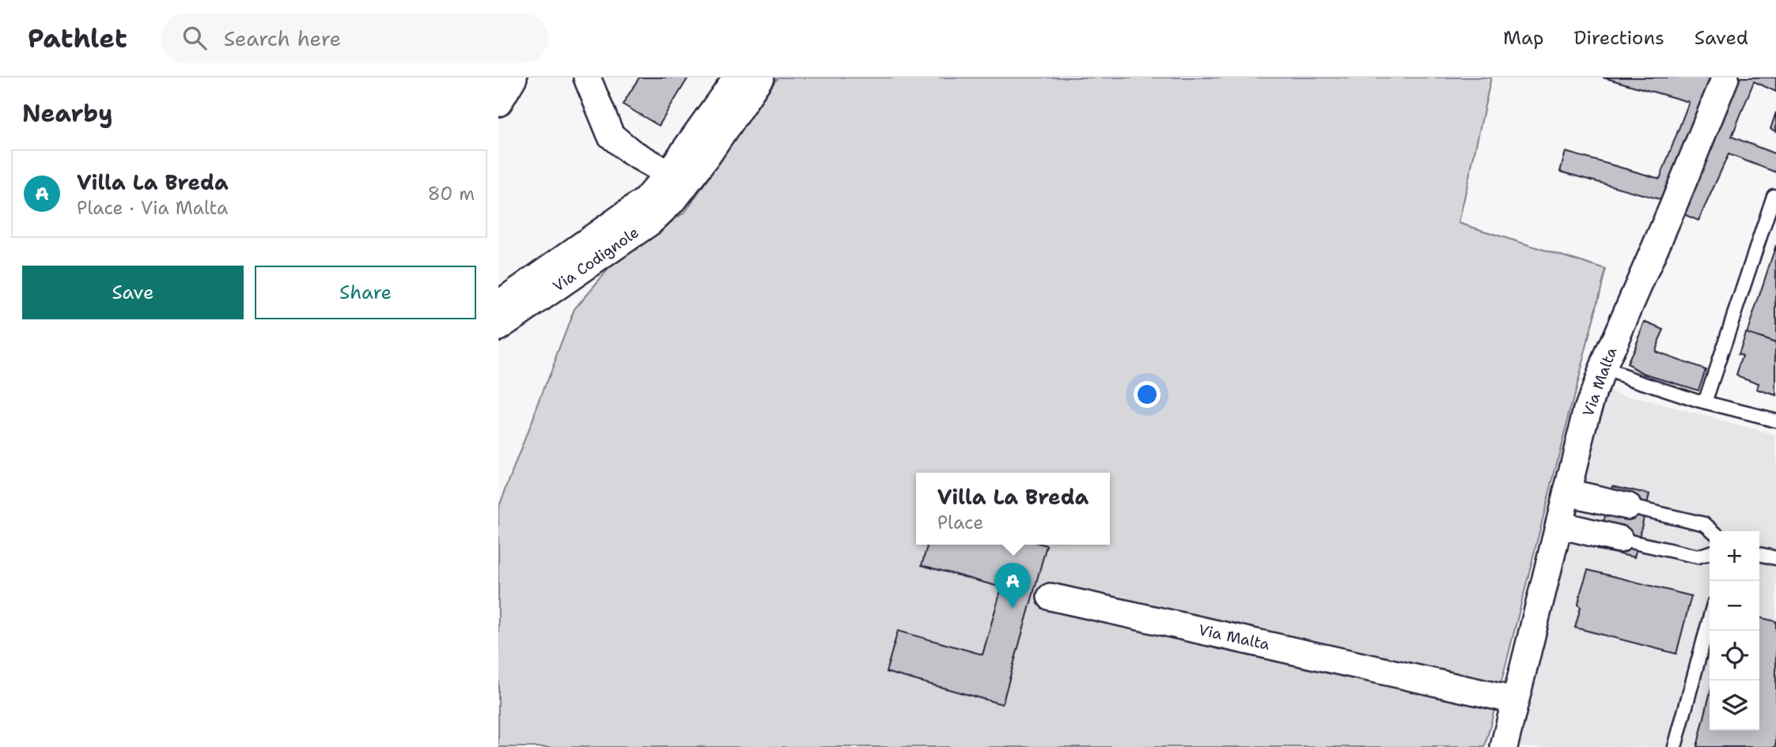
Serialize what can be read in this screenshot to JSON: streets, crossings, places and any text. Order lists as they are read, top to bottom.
{
  "streets": {
    "street": ["Via Codignole", "Via Malta"]
  },
  "page": {
    "header": "Pathlet",
    "search": "Search here",
    "nav": ["Map", "Directions", "Saved"],
    "heading": "Nearby",
    "list": [
      {
        "mark": "A",
        "name": "Villa La Breda",
        "note": "Place · Via Malta",
        "value": "80 m"
      }
    ],
    "buttons": ["Save", "Share"],
    "popup": ["Villa La Breda", "Place"],
    "map_buttons": ["+", "−"],
    "pins": "A"
  }
}
